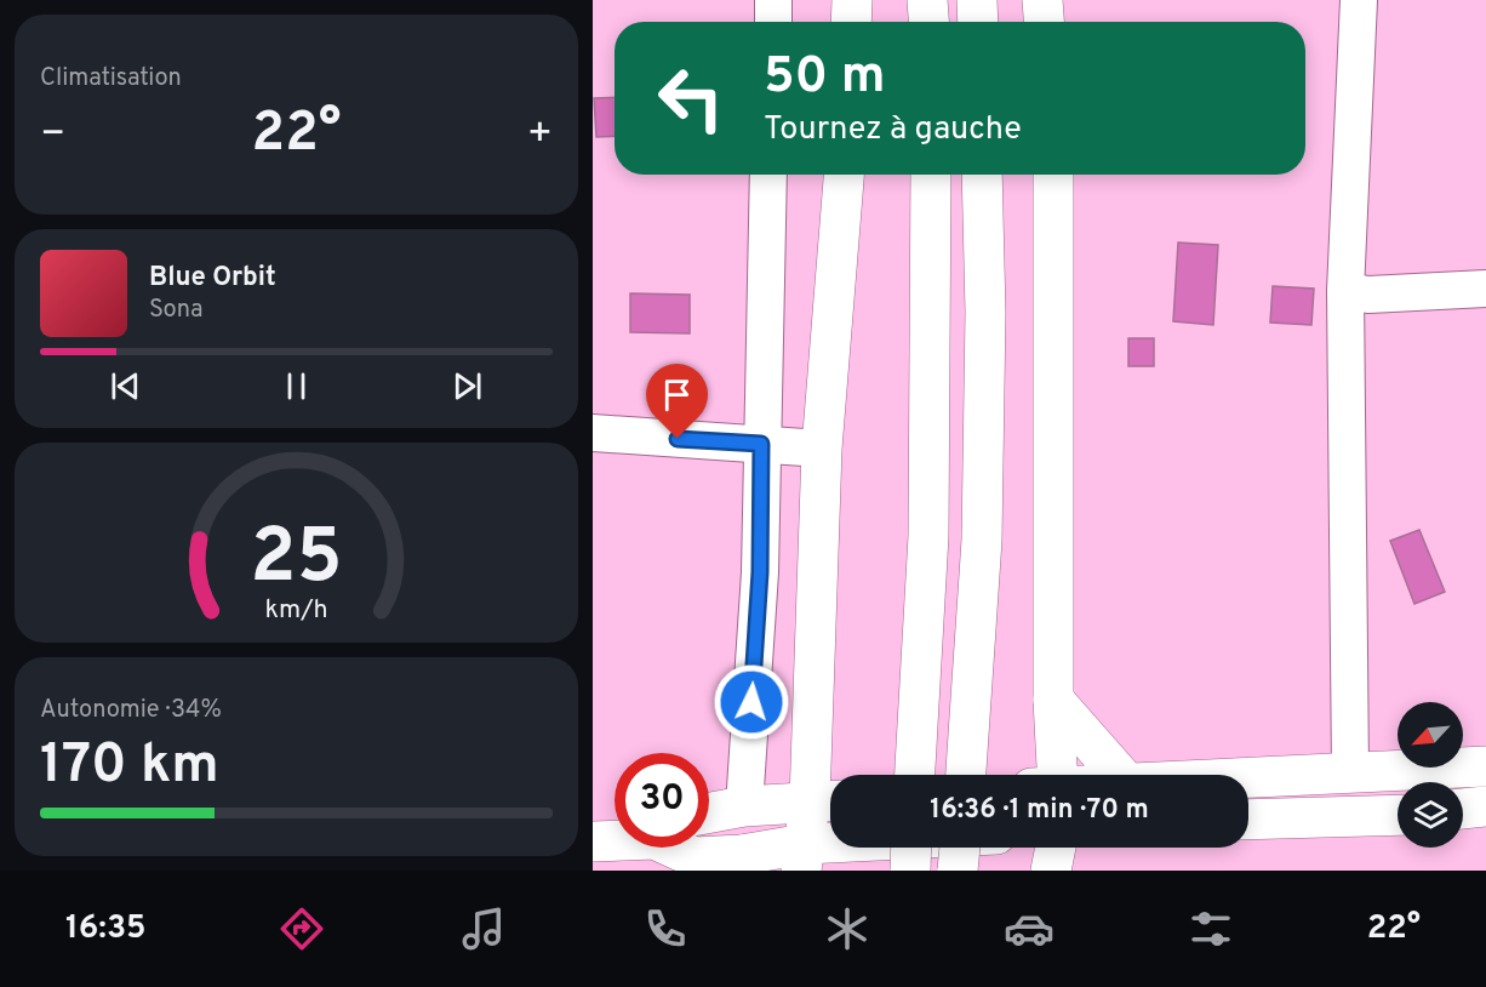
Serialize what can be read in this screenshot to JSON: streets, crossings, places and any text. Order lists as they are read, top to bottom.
{
  "north": "bottom left",
  "page": {
    "tile": [
      "Climatisation",
      ["Autonomie · 34%", "170 km"]
    ],
    "turn": ["50 m", "Tournez à gauche"],
    "heat": ["−", "22°", "+"],
    "song": ["Blue Orbit", "Sona"],
    "limit": "30",
    "trip": "16:36 · 1 min · 70 m",
    "tabs": ["16:35", "22°"],
    "gauge": ["25", "km/h"]
  }
}
